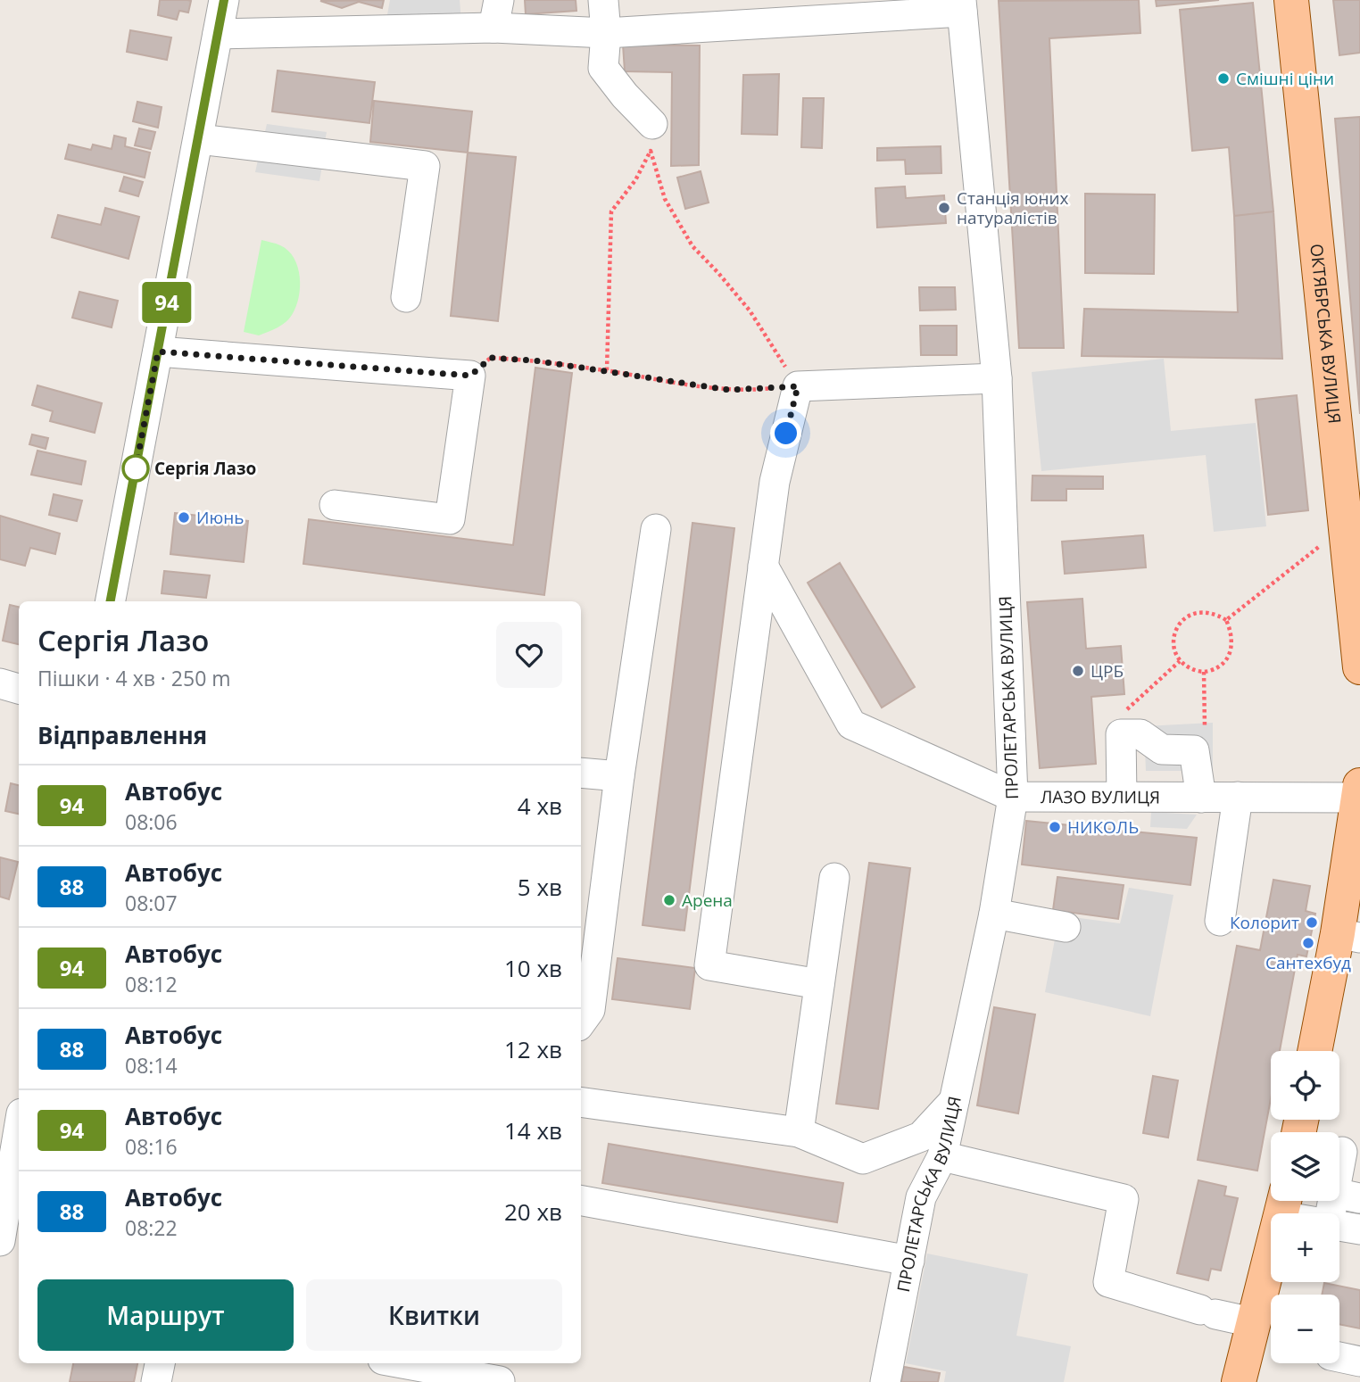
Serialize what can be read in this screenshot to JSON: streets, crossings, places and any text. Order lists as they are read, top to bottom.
{
  "streets": {
    "main road": ["ОКТЯБРСЬКА ВУЛИЦЯ"],
    "street": ["ПРОЛЕТАРСЬКА ВУЛИЦЯ", "ЛАЗО ВУЛИЦЯ"]
  },
  "crossings": [
    ["ПРОЛЕТАРСЬКА ВУЛИЦЯ", "ЛАЗО ВУЛИЦЯ"]
  ],
  "places": [
    "Смішні ціни",
    "Станція юних натуралістів",
    "Сергія Лазо",
    "Июнь",
    "ЦРБ",
    "НИКОЛЬ",
    "Арена",
    "Колорит",
    "Сантехбуд"
  ],
  "lines": ["bus line 94"],
  "page": {
    "on_map": "94",
    "heading": [
      ["Сергія Лазо", "Пішки · 4 хв · 250 m"],
      "Відправлення"
    ],
    "list": [
      {
        "mark": "94",
        "name": "Автобус",
        "note": "08:06",
        "value": "4 хв"
      },
      {
        "mark": "88",
        "name": "Автобус",
        "note": "08:07",
        "value": "5 хв"
      },
      {
        "mark": "94",
        "name": "Автобус",
        "note": "08:12",
        "value": "10 хв"
      },
      {
        "mark": "88",
        "name": "Автобус",
        "note": "08:14",
        "value": "12 хв"
      },
      {
        "mark": "94",
        "name": "Автобус",
        "note": "08:16",
        "value": "14 хв"
      },
      {
        "mark": "88",
        "name": "Автобус",
        "note": "08:22",
        "value": "20 хв"
      }
    ],
    "map_buttons": ["+", "−"],
    "buttons": ["Маршрут", "Квитки"]
  }
}
